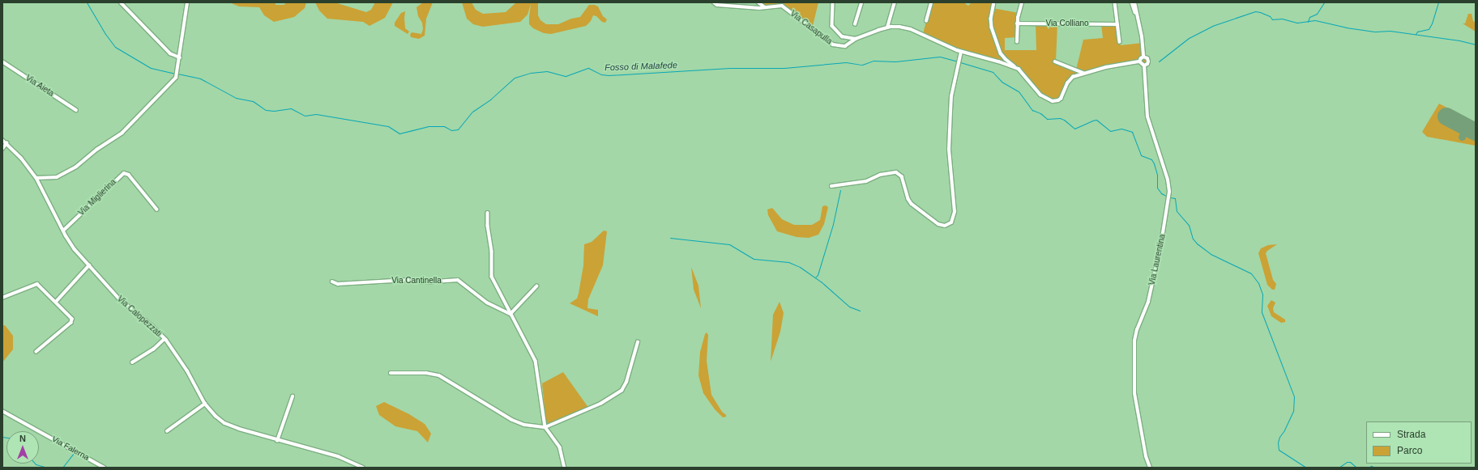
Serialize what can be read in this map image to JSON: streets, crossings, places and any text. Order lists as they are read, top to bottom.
{
  "streets": {
    "main road": ["Via Laurentina"],
    "street": [
      "Via Colliano",
      "Via Casapulla",
      "Via Aieta",
      "Via Miglierina",
      "Via Cantinella",
      "Via Calopezzati",
      "Via Falerna"
    ]
  },
  "crossings": [
    ["Via Miglierina", "Via Calopezzati"]
  ],
  "water": ["Fosso di Malafede"],
  "legend": ["Strada", "Parco"],
  "north": "top"
}
